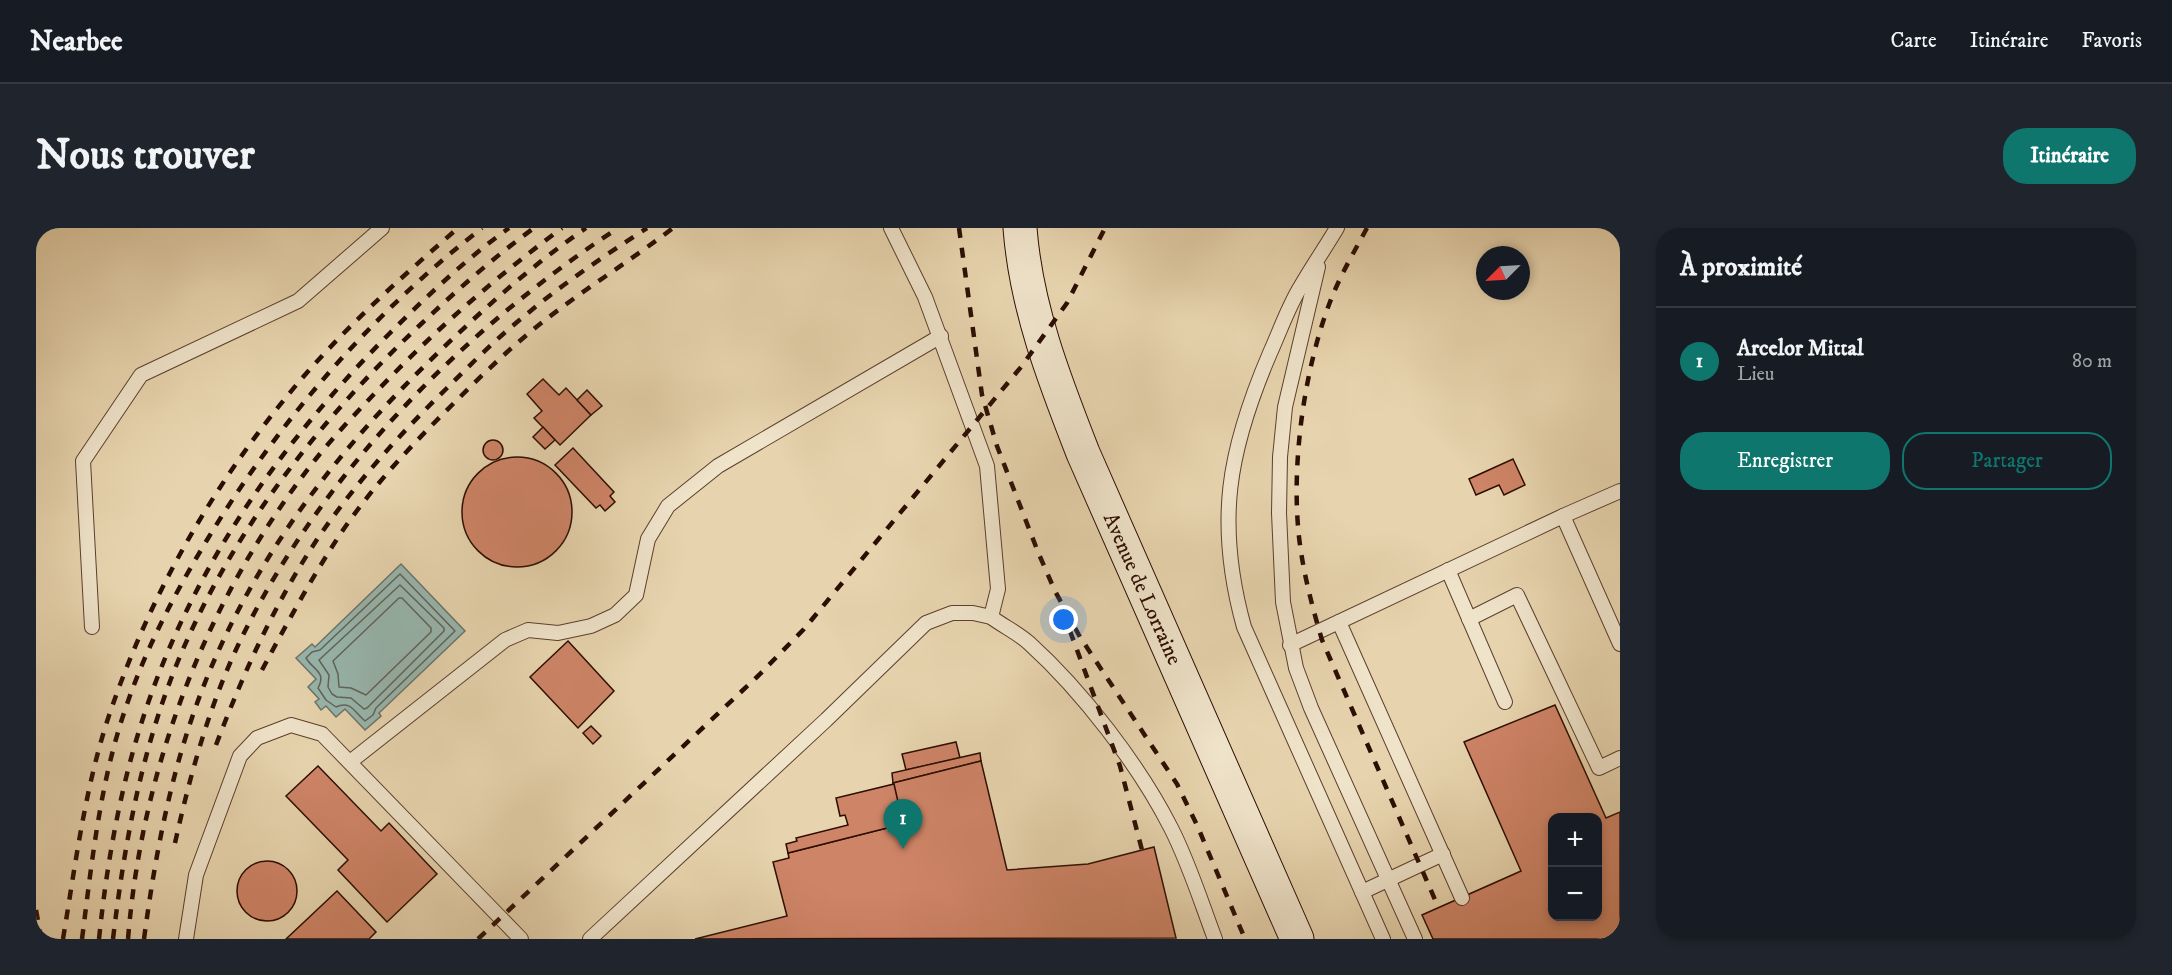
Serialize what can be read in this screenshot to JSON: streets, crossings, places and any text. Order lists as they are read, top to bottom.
{
  "streets": {
    "main road": ["Avenue de Lorraine"]
  },
  "north": "bottom left",
  "page": {
    "header": "Nearbee",
    "nav": ["Carte", "Itinéraire", "Favoris"],
    "buttons": [
      "Itinéraire",
      ["Enregistrer", "Partager"]
    ],
    "title": "Nous trouver",
    "heading": "À proximité",
    "list": [
      {
        "mark": "1",
        "name": "Arcelor Mittal",
        "note": "Lieu",
        "value": "80 m"
      }
    ],
    "pins": "1",
    "map_buttons": ["+", "−"]
  }
}
